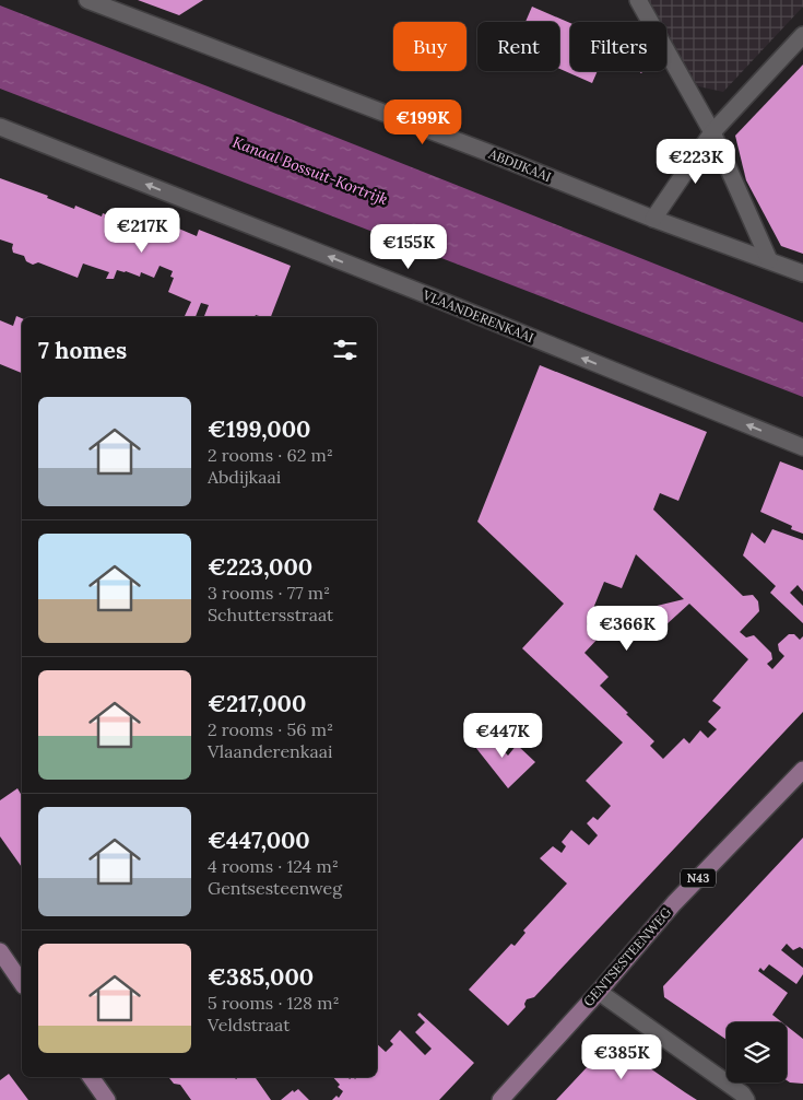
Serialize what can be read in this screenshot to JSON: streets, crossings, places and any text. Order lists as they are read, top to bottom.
{
  "streets": {
    "main road": ["N43", "GENTSESTEENWEG"],
    "street": ["ABDIJKAAI", "VLAANDERENKAAI"]
  },
  "one_way": ["VLAANDERENKAAI"],
  "water": ["Kanaal Bossuit-Kortrijk"],
  "page": {
    "chip": ["Buy", "Rent", "Filters"],
    "price": [
      "€199K",
      "€223K",
      "€217K",
      "€155K",
      "€366K",
      "€447K",
      "€385K"
    ],
    "heading": "7 homes",
    "list": [
      {
        "name": "€199,000",
        "note": "2 rooms · 62 m² · Abdijkaai"
      },
      {
        "name": "€223,000",
        "note": "3 rooms · 77 m² · Schuttersstraat"
      },
      {
        "name": "€217,000",
        "note": "2 rooms · 56 m² · Vlaanderenkaai"
      },
      {
        "name": "€447,000",
        "note": "4 rooms · 124 m² · Gentsesteenweg"
      },
      {
        "name": "€385,000",
        "note": "5 rooms · 128 m² · Veldstraat"
      }
    ]
  }
}
